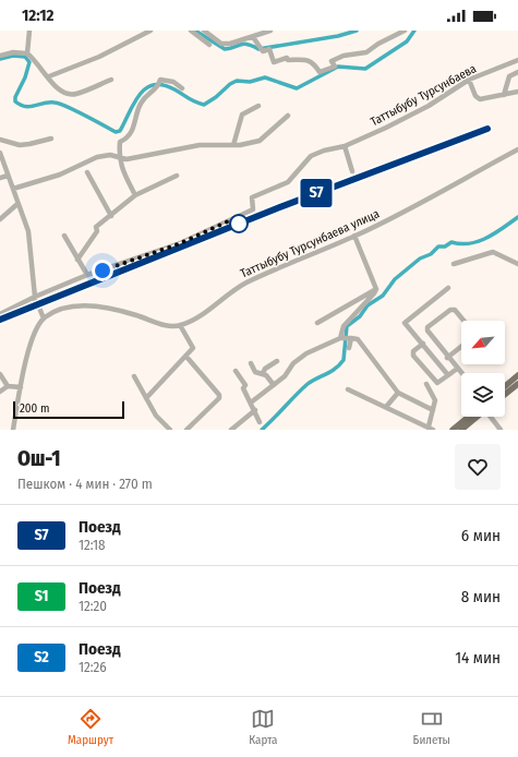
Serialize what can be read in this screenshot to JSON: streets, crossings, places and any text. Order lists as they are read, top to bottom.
{
  "streets": {
    "street": ["Таттыбубу Турсунбаева", "Таттыбубу Турсунбаева улица"]
  },
  "scale_bar": "200 m",
  "north": "bottom left",
  "page": {
    "status": "12:12",
    "on_map": "S7",
    "scale": "200 m",
    "heading": ["Ош-1", "Пешком · 4 мин · 270 m"],
    "list": [
      {
        "mark": "S7",
        "name": "Поезд",
        "note": "12:18",
        "value": "6 мин"
      },
      {
        "mark": "S1",
        "name": "Поезд",
        "note": "12:20",
        "value": "8 мин"
      },
      {
        "mark": "S2",
        "name": "Поезд",
        "note": "12:26",
        "value": "14 мин"
      }
    ],
    "tabs": ["Маршрут", "Карта", "Билеты"]
  }
}
